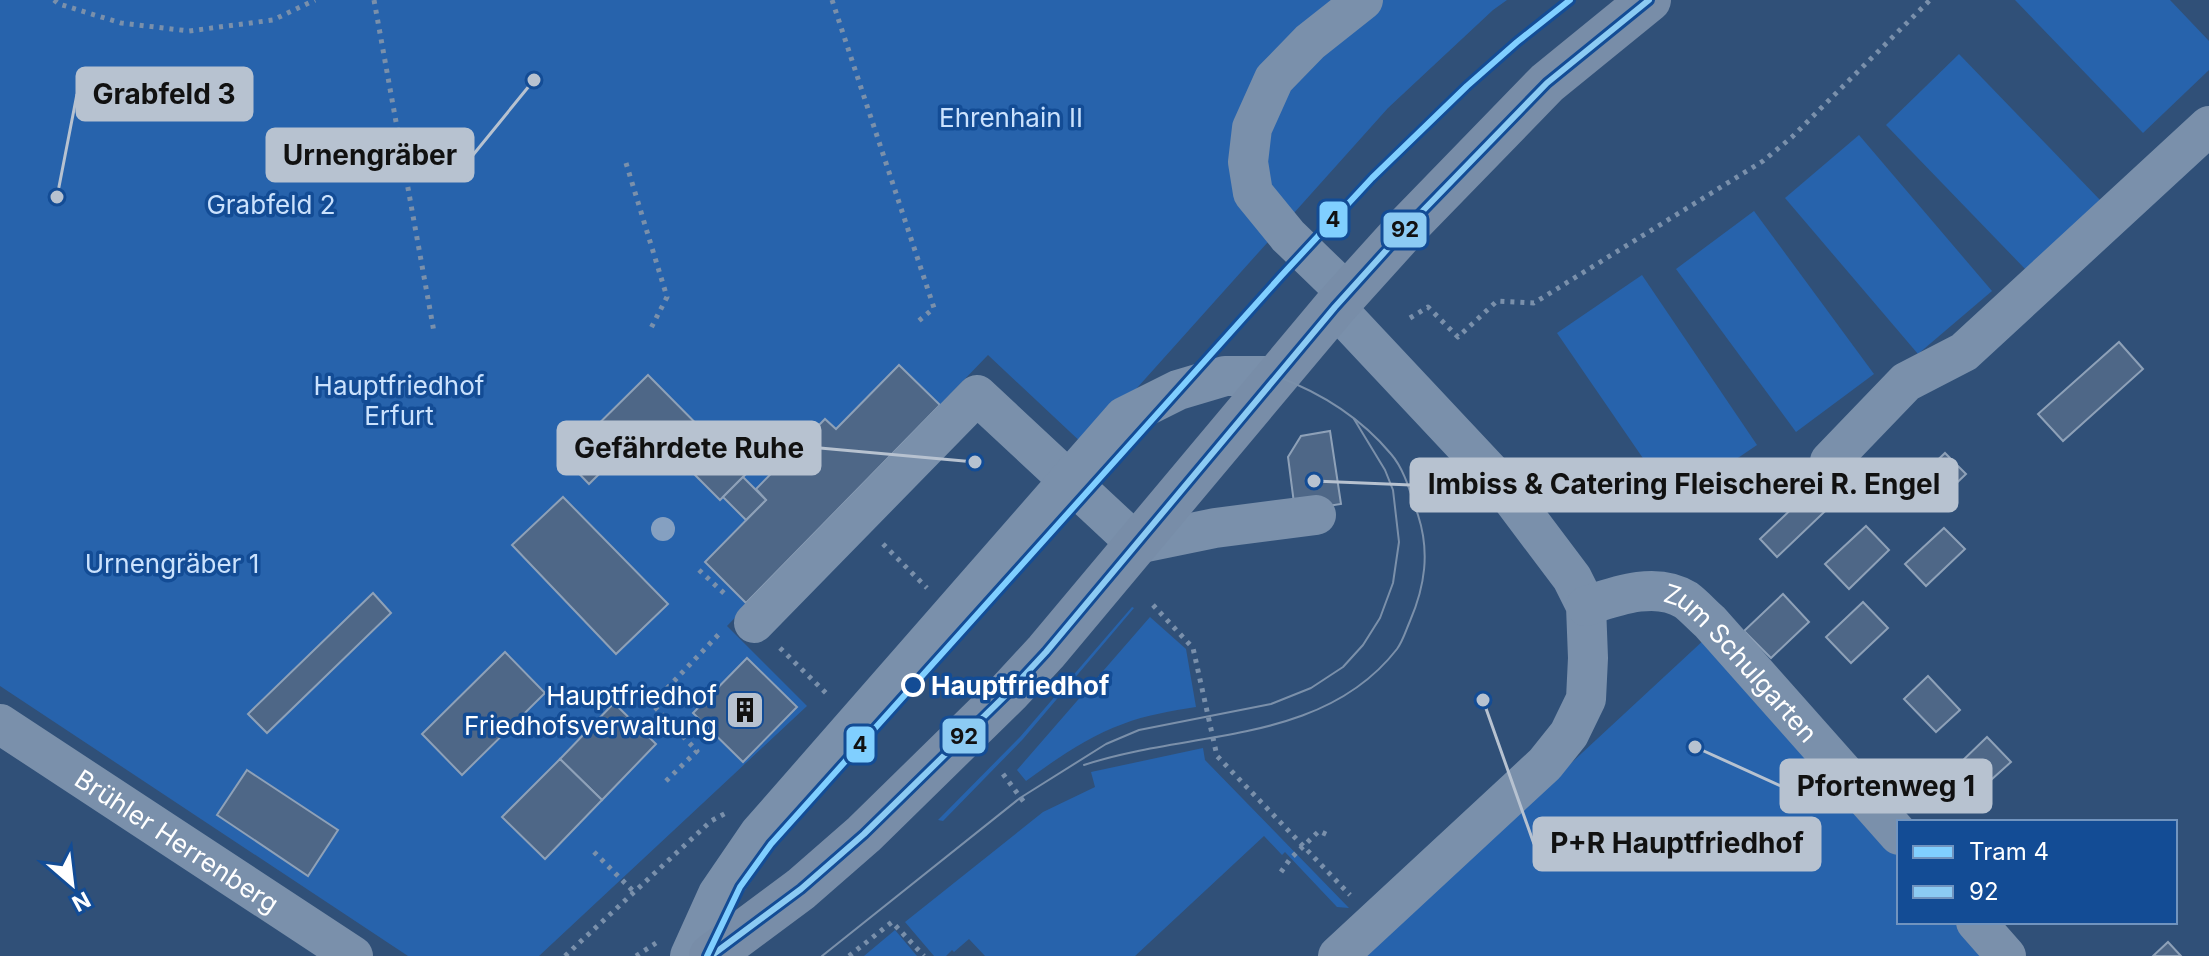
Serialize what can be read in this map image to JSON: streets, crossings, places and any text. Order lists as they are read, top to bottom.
{
  "streets": {
    "street": ["Zum Schulgarten", "Brühler Herrenberg"]
  },
  "parks": [
    "Ehrenhain II",
    "Grabfeld 2",
    "Hauptfriedhof Erfurt",
    "Urnengräber 1"
  ],
  "places": {
    "other": [
      "Urnengräber",
      "Grabfeld 3",
      "Gefährdete Ruhe",
      "Imbiss & Catering Fleischerei R. Engel",
      "Hauptfriedhof",
      "P+R Hauptfriedhof",
      "Pfortenweg 1"
    ],
    "building": ["Hauptfriedhof Friedhofsverwaltung"]
  },
  "lines": ["tram line 4", "transit line 92"],
  "legend": ["Tram 4", "92"],
  "north": "bottom right"
}
